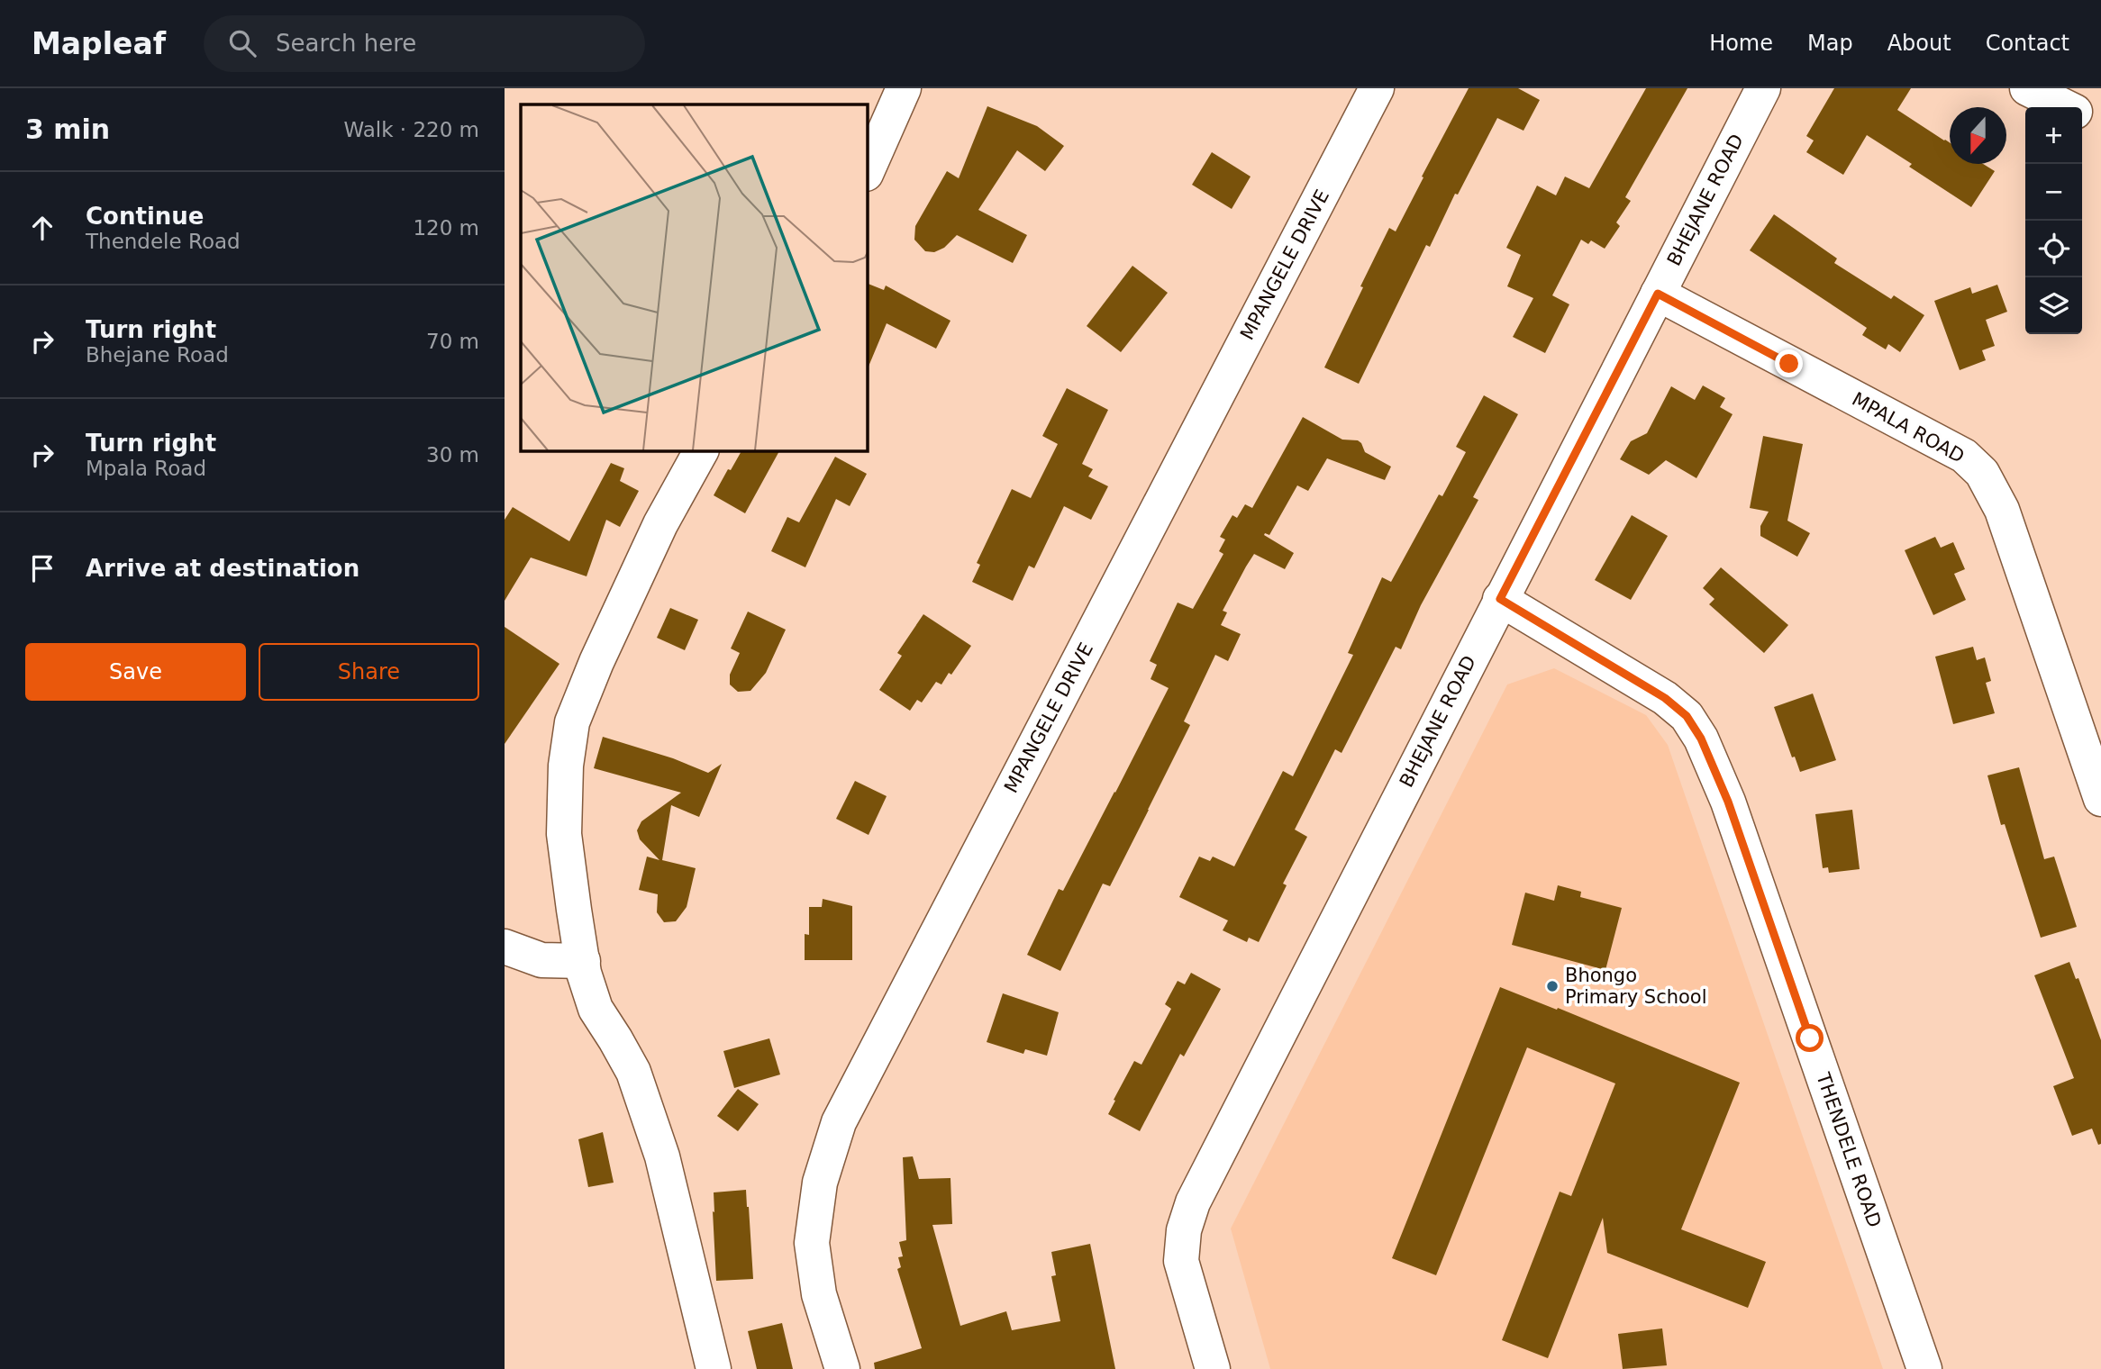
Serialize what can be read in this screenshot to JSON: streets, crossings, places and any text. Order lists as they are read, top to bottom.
{
  "streets": {
    "street": [
      "BHEJANE ROAD",
      "MPANGELE DRIVE",
      "MPALA ROAD",
      "THENDELE ROAD"
    ]
  },
  "crossings": [
    ["BHEJANE ROAD", "MPALA ROAD"],
    ["BHEJANE ROAD", "THENDELE ROAD"]
  ],
  "places": ["Bhongo Primary School"],
  "north": "bottom",
  "page": {
    "header": "Mapleaf",
    "search": "Search here",
    "nav": [
      "Home",
      "Map",
      "About",
      "Contact"
    ],
    "heading": ["3 min", "Walk · 220 m"],
    "map_buttons": ["+", "−"],
    "list": [
      ["Continue", "Thendele Road", "120 m"],
      ["Turn right", "Bhejane Road", "70 m"],
      ["Turn right", "Mpala Road", "30 m"],
      "Arrive at destination"
    ],
    "buttons": ["Save", "Share"]
  }
}
